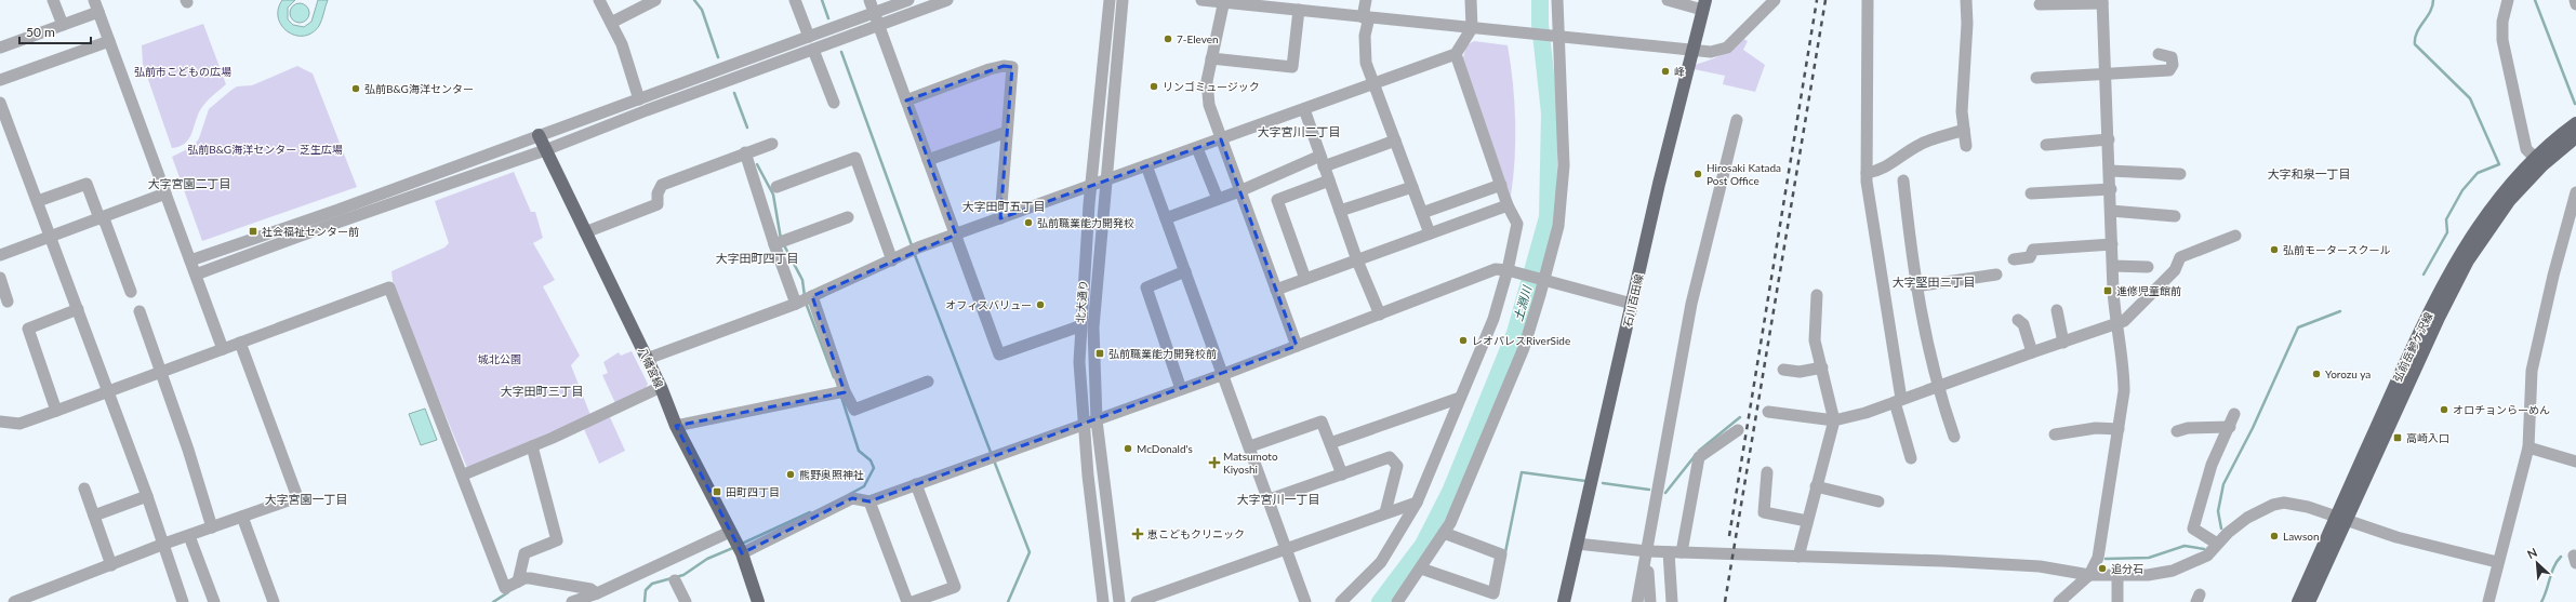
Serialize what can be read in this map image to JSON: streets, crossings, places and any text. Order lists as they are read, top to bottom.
{
  "streets": {
    "main road": ["石川百田線", "弘前岳鰺ケ沢線", "八幡宮線"],
    "street": ["北大通り"]
  },
  "districts": [
    "大字宮川二丁目",
    "大字和泉一丁目",
    "大字宮園二丁目",
    "大字田町五丁目",
    "大字田町四丁目",
    "大字堅田三丁目",
    "大字田町三丁目",
    "大字宮園一丁目",
    "大字宮川一丁目"
  ],
  "water": ["土淵川"],
  "parks": ["弘前市こどもの広場", "弘前B&G海洋センター 芝生広場", "城北公園"],
  "places": {
    "other": [
      "7-Eleven",
      "峰",
      "リンゴミュージック",
      "弘前B&G海洋センター",
      "Hirosaki Katada Post Office",
      "弘前職業能力開発校",
      "弘前モータースクール",
      "オフィスバリュー",
      "レオパレスRiverSide",
      "Yorozu ya",
      "オロチョンらーめん",
      "McDonald's",
      "熊野奥照神社",
      "Lawson",
      "追分石"
    ],
    "transit": [
      "社会福祉センター前",
      "進修児童館前",
      "弘前職業能力開発校前",
      "高崎入口",
      "田町四丁目"
    ],
    "health": ["Matsumoto Kiyoshi", "恵こどもクリニック"]
  },
  "scale_bar": "50 m",
  "north": "top left"
}
